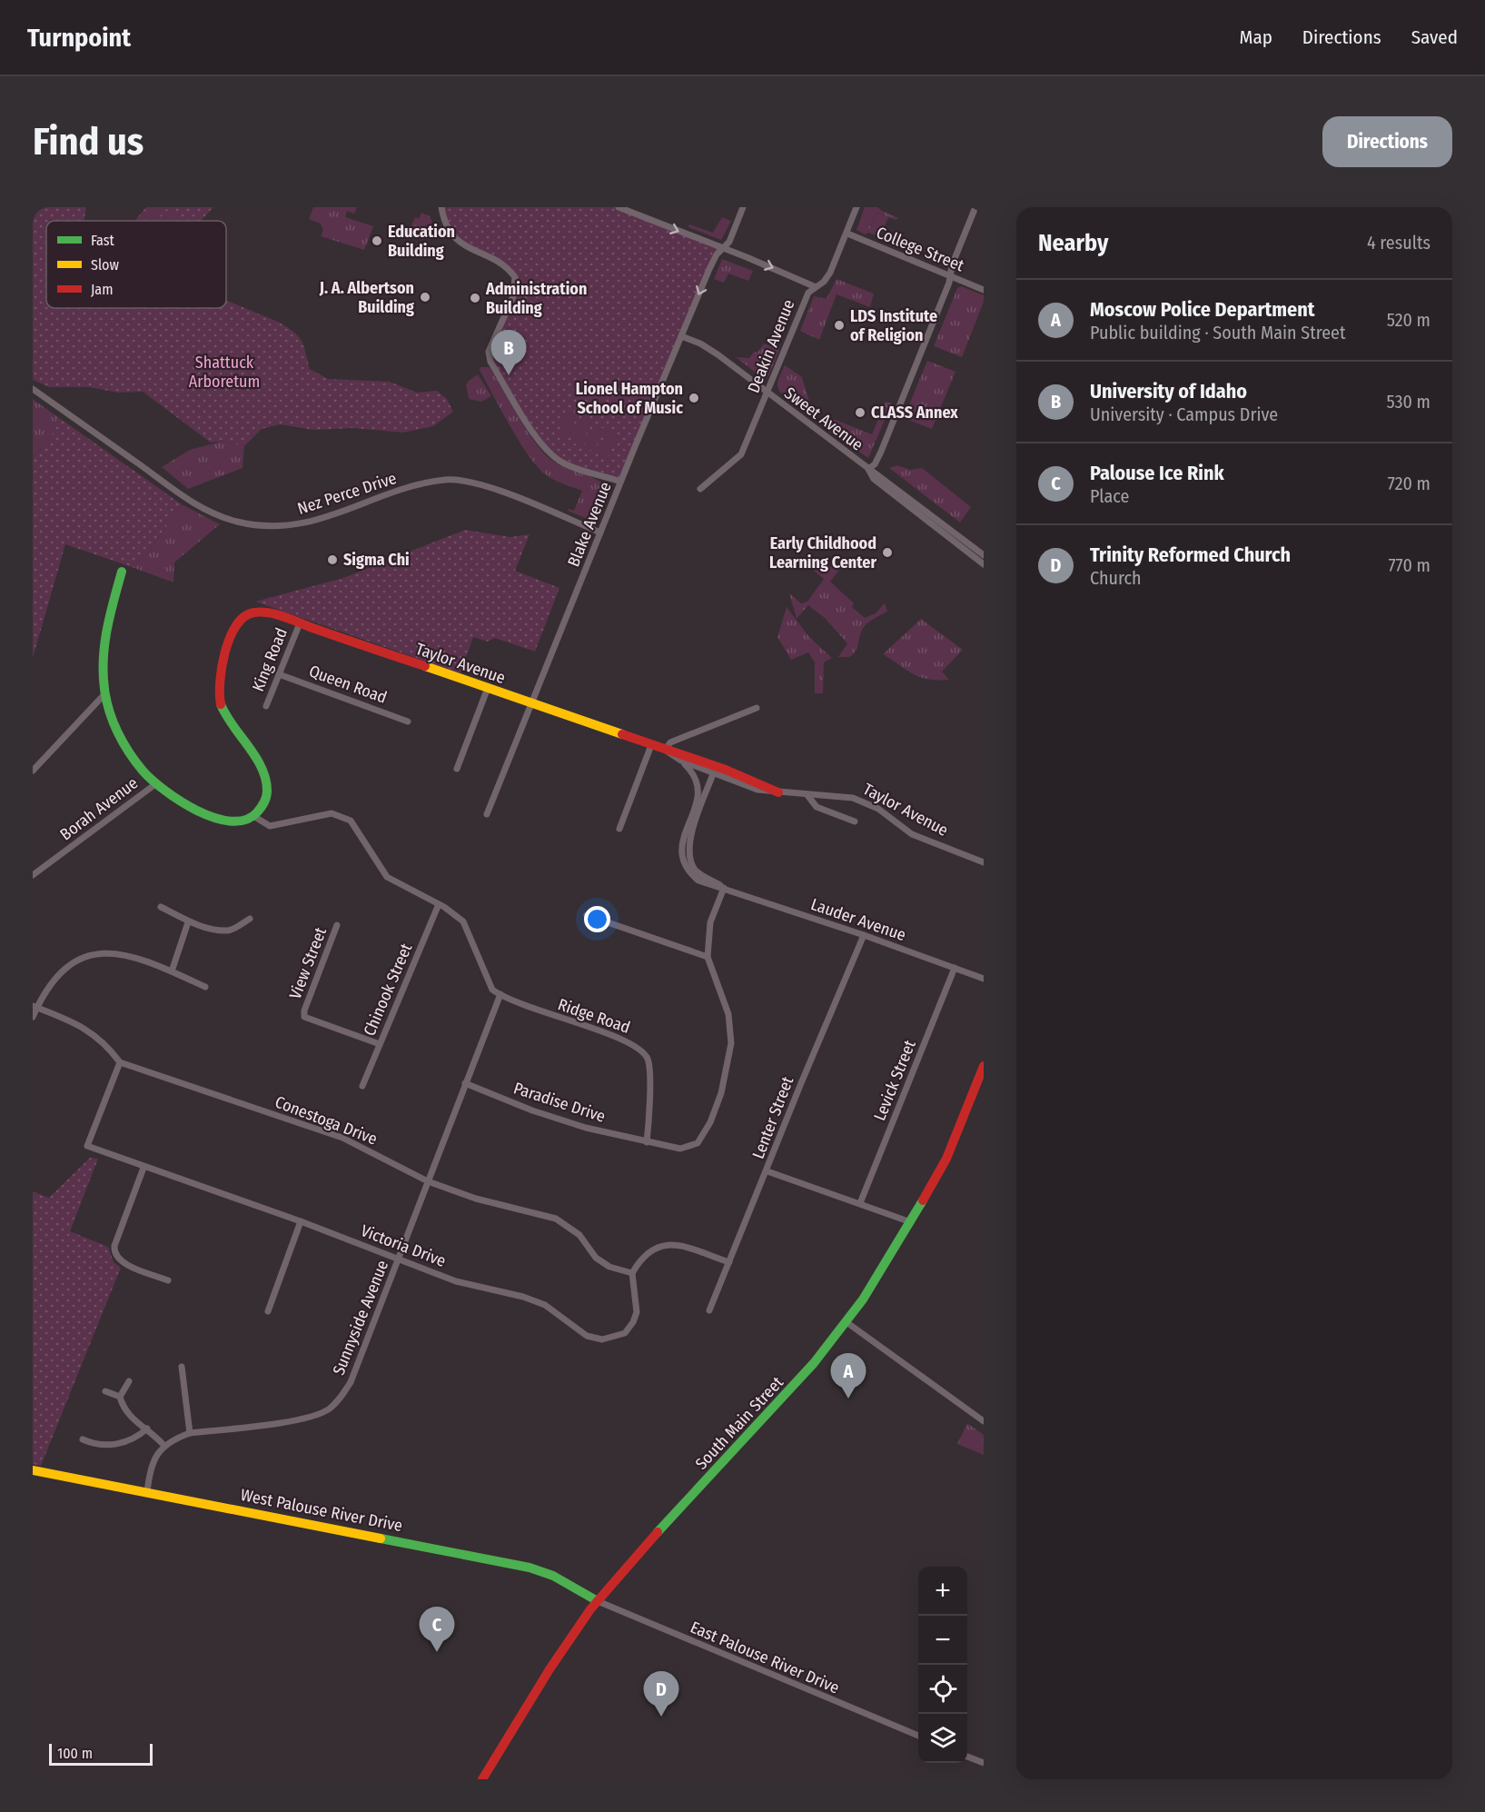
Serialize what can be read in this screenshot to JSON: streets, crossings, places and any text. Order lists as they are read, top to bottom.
{
  "streets": {
    "main road": ["Taylor Avenue", "South Main Street", "West Palouse River Drive"],
    "street": [
      "College Street",
      "Deakin Avenue",
      "Sweet Avenue",
      "Nez Perce Drive",
      "Blake Avenue",
      "King Road",
      "Queen Road",
      "Borah Avenue",
      "Lauder Avenue",
      "View Street",
      "Chinook Street",
      "Ridge Road",
      "Levick Street",
      "Paradise Drive",
      "Lenter Street",
      "Conestoga Drive",
      "Victoria Drive",
      "Sunnyside Avenue",
      "East Palouse River Drive"
    ]
  },
  "crossings": [
    ["College Street", "Deakin Avenue"],
    ["Deakin Avenue", "Sweet Avenue"],
    ["Sweet Avenue", "Blake Avenue"],
    ["Nez Perce Drive", "Blake Avenue"],
    ["Blake Avenue", "Taylor Avenue"],
    ["King Road", "Taylor Avenue"],
    ["King Road", "Queen Road"],
    ["Taylor Avenue", "Lauder Avenue"],
    ["Taylor Avenue", "Ridge Road"],
    ["Lauder Avenue", "Levick Street"],
    ["Lauder Avenue", "Lenter Street"],
    ["View Street", "Chinook Street"],
    ["Chinook Street", "Ridge Road"],
    ["Ridge Road", "Paradise Drive"],
    ["Ridge Road", "Sunnyside Avenue"],
    ["Paradise Drive", "Sunnyside Avenue"],
    ["Conestoga Drive", "Victoria Drive"],
    ["Conestoga Drive", "Sunnyside Avenue"],
    ["Victoria Drive", "Sunnyside Avenue"],
    ["South Main Street", "West Palouse River Drive"],
    ["South Main Street", "East Palouse River Drive"],
    ["West Palouse River Drive", "East Palouse River Drive"]
  ],
  "parks": ["Shattuck Arboretum"],
  "places": [
    "Education Building",
    "J. A. Albertson Building",
    "Administration Building",
    "LDS Institute of Religion",
    "Lionel Hampton School of Music",
    "CLASS Annex",
    "Early Childhood Learning Center",
    "Sigma Chi"
  ],
  "legend": ["Fast", "Slow", "Jam"],
  "scale_bar": "100 m",
  "page": {
    "header": "Turnpoint",
    "nav": ["Map", "Directions", "Saved"],
    "buttons": "Directions",
    "title": "Find us",
    "heading": ["Nearby", "4 results"],
    "list": [
      {
        "mark": "A",
        "name": "Moscow Police Department",
        "note": "Public building · South Main Street",
        "value": "520 m"
      },
      {
        "mark": "B",
        "name": "University of Idaho",
        "note": "University · Campus Drive",
        "value": "530 m"
      },
      {
        "mark": "C",
        "name": "Palouse Ice Rink",
        "note": "Place",
        "value": "720 m"
      },
      {
        "mark": "D",
        "name": "Trinity Reformed Church",
        "note": "Church",
        "value": "770 m"
      }
    ],
    "pins": [
      "B",
      "A",
      "C",
      "D"
    ],
    "map_buttons": ["+", "−"],
    "scale": "100 m"
  }
}
